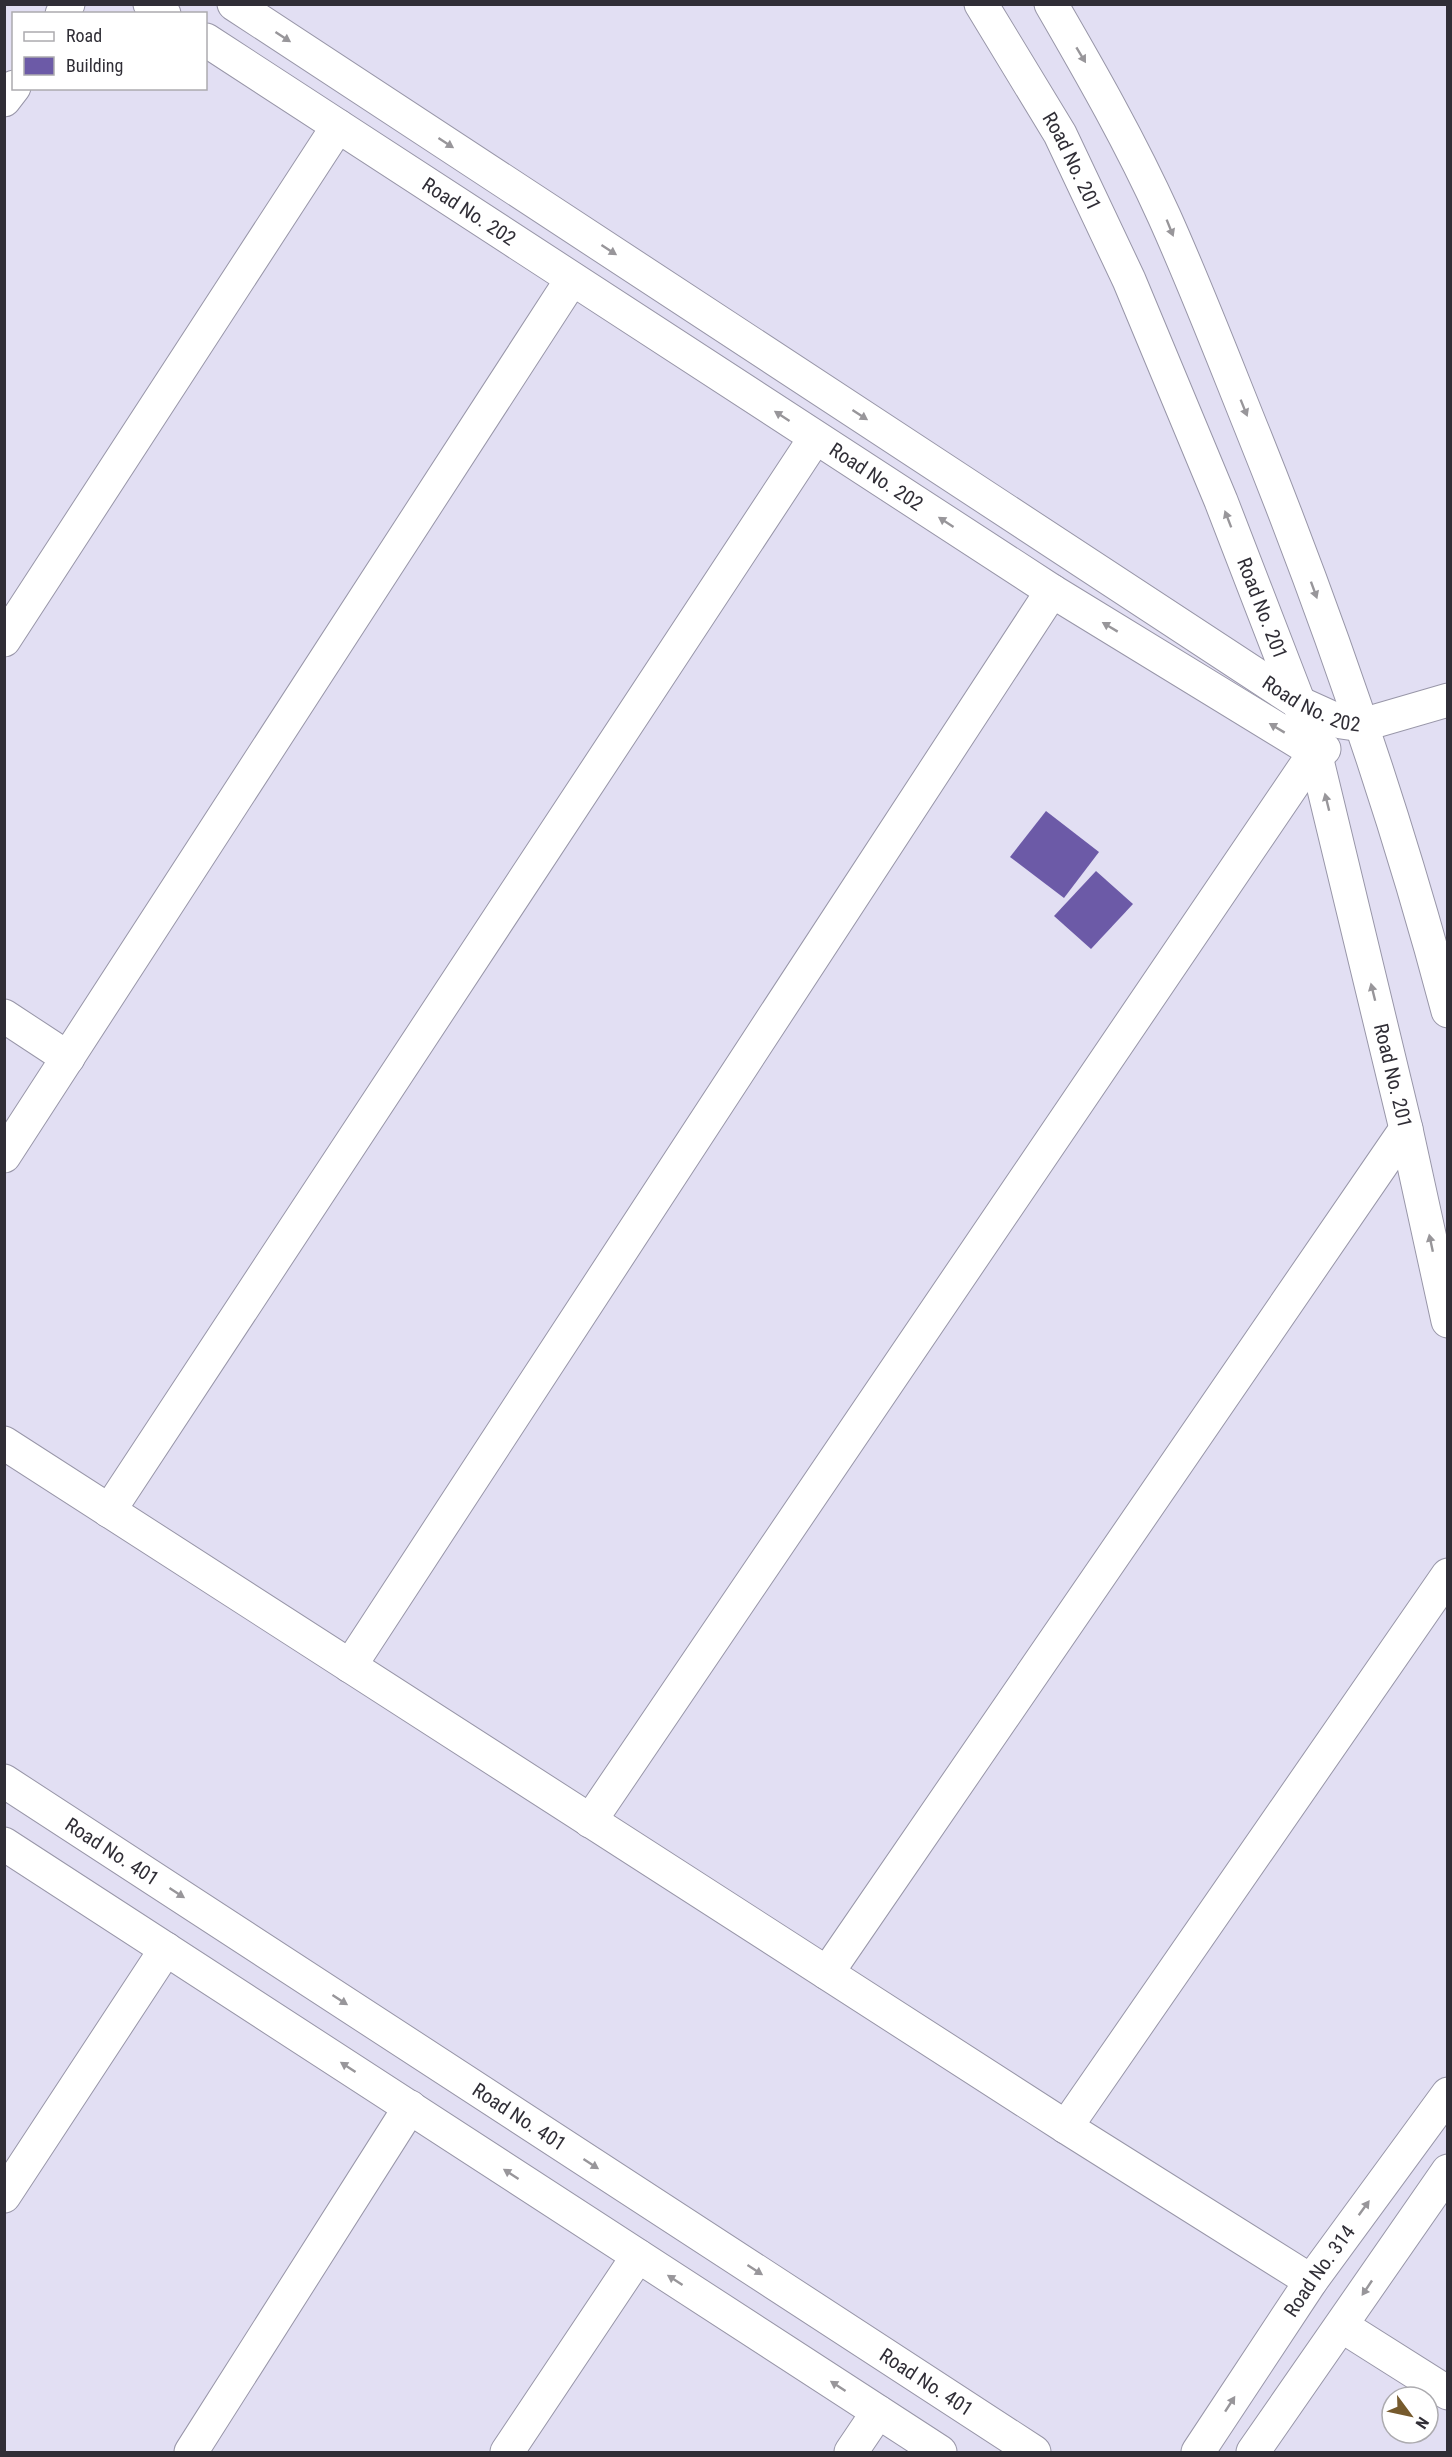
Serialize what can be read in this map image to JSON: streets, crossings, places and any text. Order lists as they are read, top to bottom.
{
  "streets": {
    "street": [
      "Road No. 201",
      "Road No. 202",
      "Road No. 401",
      "Road No. 314"
    ]
  },
  "crossings": [
    ["Road No. 201", "Road No. 202"]
  ],
  "legend": ["Road", "Building"],
  "north": "bottom right"
}
